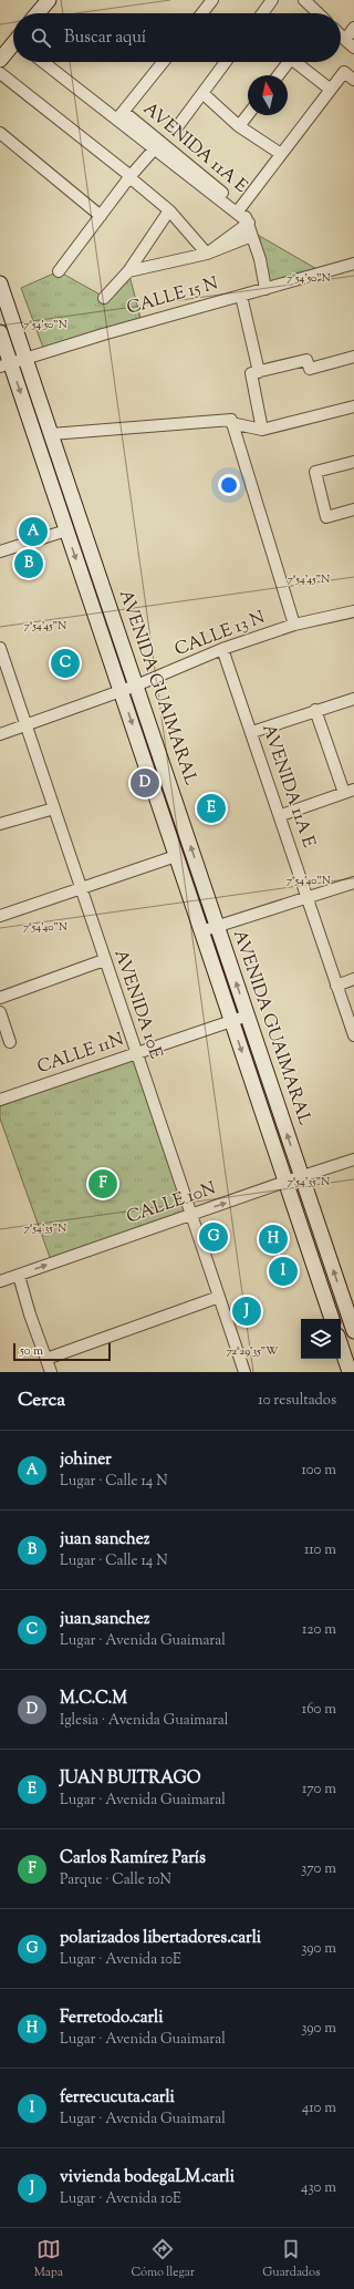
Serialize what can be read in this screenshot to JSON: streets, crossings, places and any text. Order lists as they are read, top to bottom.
{
  "streets": {
    "street": [
      "AVENIDA 11A E",
      "CALLE 15 N",
      "CALLE 13 N",
      "AVENIDA GUAIMARAL",
      "AVENIDA 10E",
      "CALLE 11N",
      "CALLE 10N"
    ]
  },
  "crossings": [
    ["AVENIDA 11A E", "CALLE 15 N"],
    ["AVENIDA 11A E", "CALLE 13 N"],
    ["CALLE 15 N", "AVENIDA GUAIMARAL"],
    ["CALLE 13 N", "AVENIDA GUAIMARAL"],
    ["CALLE 13 N", "AVENIDA 10E"],
    ["AVENIDA GUAIMARAL", "CALLE 11N"],
    ["AVENIDA GUAIMARAL", "CALLE 10N"],
    ["AVENIDA 10E", "CALLE 11N"],
    ["AVENIDA 10E", "CALLE 10N"]
  ],
  "scale_bar": "50 m",
  "north": "top",
  "page": {
    "search": "Buscar aquí",
    "pins": [
      "A",
      "B",
      "C",
      "D",
      "E",
      "F",
      "G",
      "H",
      "I",
      "J"
    ],
    "scale": "50 m",
    "heading": ["Cerca", "10 resultados"],
    "list": [
      {
        "mark": "A",
        "name": "johiner",
        "note": "Lugar · Calle 14 N",
        "value": "100 m"
      },
      {
        "mark": "B",
        "name": "juan sanchez",
        "note": "Lugar · Calle 14 N",
        "value": "110 m"
      },
      {
        "mark": "C",
        "name": "juan_sanchez",
        "note": "Lugar · Avenida Guaimaral",
        "value": "120 m"
      },
      {
        "mark": "D",
        "name": "M.C.C.M",
        "note": "Iglesia · Avenida Guaimaral",
        "value": "160 m"
      },
      {
        "mark": "E",
        "name": "JUAN BUITRAGO",
        "note": "Lugar · Avenida Guaimaral",
        "value": "170 m"
      },
      {
        "mark": "F",
        "name": "Carlos Ramírez París",
        "note": "Parque · Calle 10N",
        "value": "370 m"
      },
      {
        "mark": "G",
        "name": "polarizados libertadores.carli",
        "note": "Lugar · Avenida 10E",
        "value": "390 m"
      },
      {
        "mark": "H",
        "name": "Ferretodo.carli",
        "note": "Lugar · Avenida Guaimaral",
        "value": "390 m"
      },
      {
        "mark": "I",
        "name": "ferrecucuta.carli",
        "note": "Lugar · Avenida Guaimaral",
        "value": "410 m"
      },
      {
        "mark": "J",
        "name": "vivienda bodegaLM.carli",
        "note": "Lugar · Avenida 10E",
        "value": "430 m"
      }
    ],
    "nav": ["Mapa", "Cómo llegar", "Guardados"]
  },
  "coordinates": [
    "7°54'50\"N",
    "7°54'45\"N",
    "7°54'40\"N",
    "7°54'35\"N",
    "72°29'35\"W"
  ]
}
